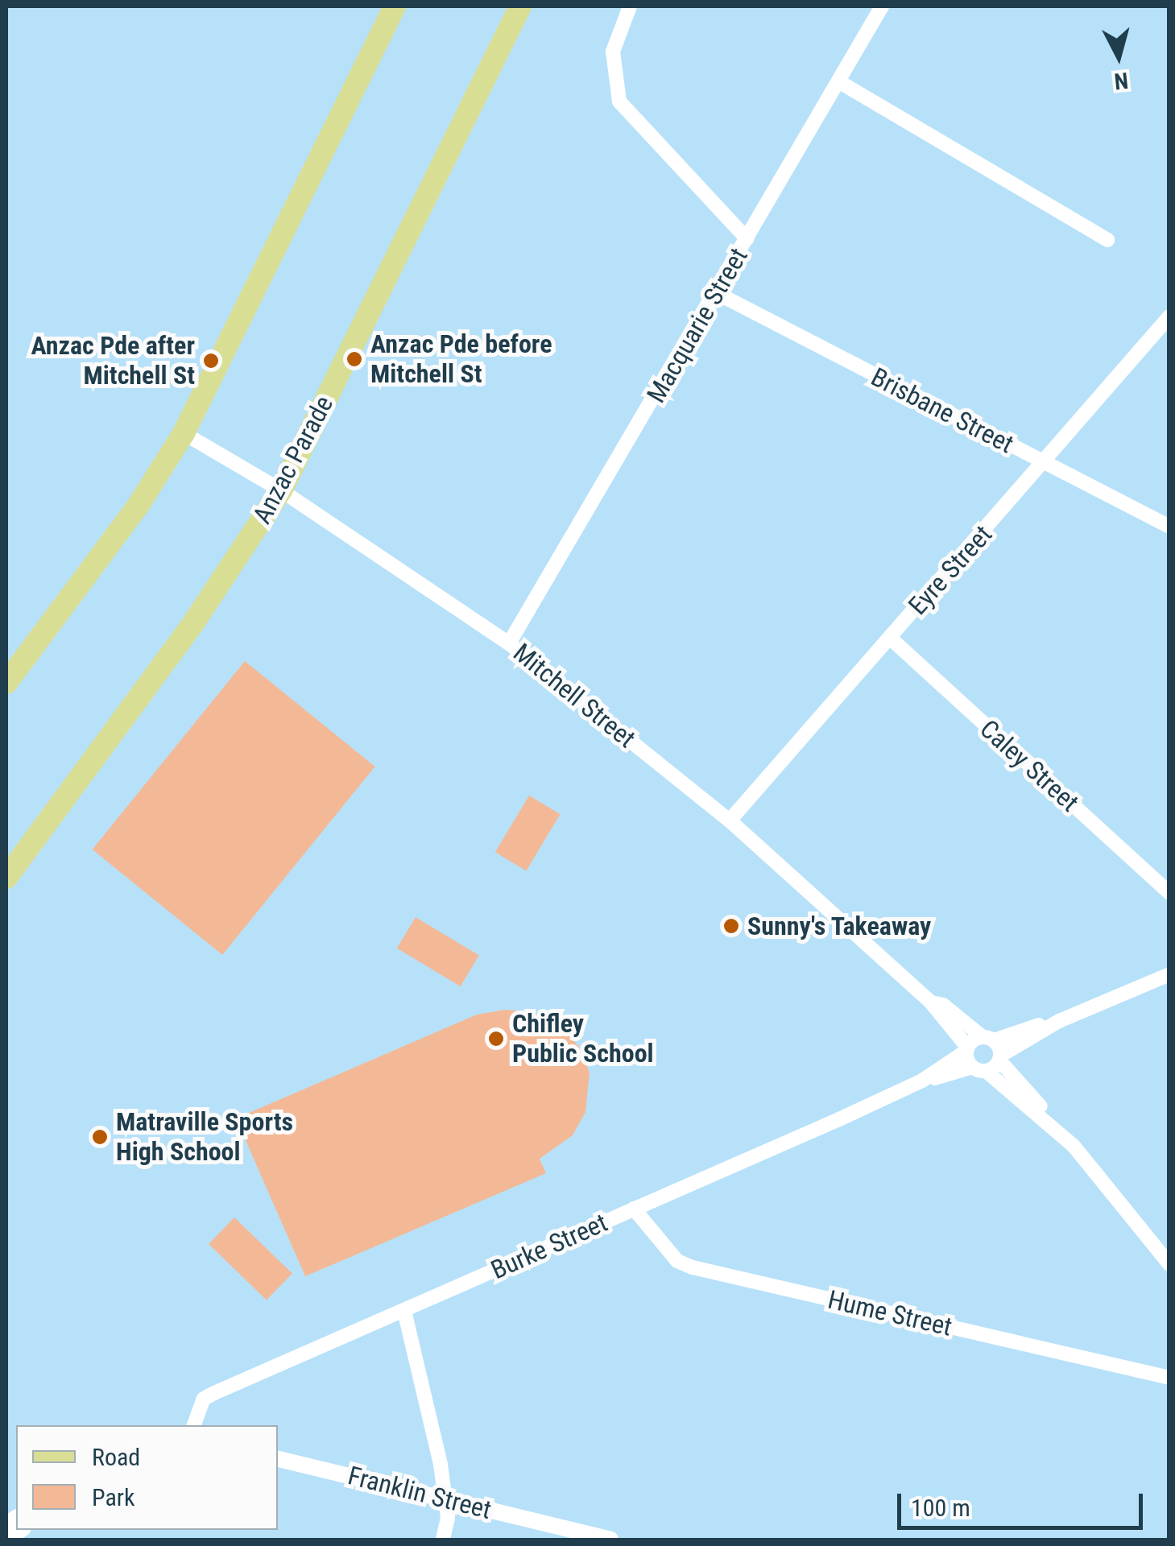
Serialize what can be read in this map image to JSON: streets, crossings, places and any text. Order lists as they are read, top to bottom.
{
  "streets": {
    "main road": ["Anzac Parade"],
    "street": [
      "Macquarie Street",
      "Brisbane Street",
      "Eyre Street",
      "Mitchell Street",
      "Caley Street",
      "Burke Street",
      "Hume Street",
      "Franklin Street"
    ]
  },
  "crossings": [
    ["Macquarie Street", "Brisbane Street"],
    ["Macquarie Street", "Mitchell Street"],
    ["Brisbane Street", "Eyre Street"],
    ["Anzac Parade", "Mitchell Street"],
    ["Eyre Street", "Mitchell Street"],
    ["Eyre Street", "Caley Street"],
    ["Mitchell Street", "Burke Street"],
    ["Burke Street", "Hume Street"]
  ],
  "places": [
    "Anzac Pde before Mitchell St",
    "Anzac Pde after Mitchell St",
    "Sunny's Takeaway",
    "Chifley Public School",
    "Matraville Sports High School"
  ],
  "legend": ["Road", "Park"],
  "scale_bar": "100 m",
  "north": "bottom"
}
